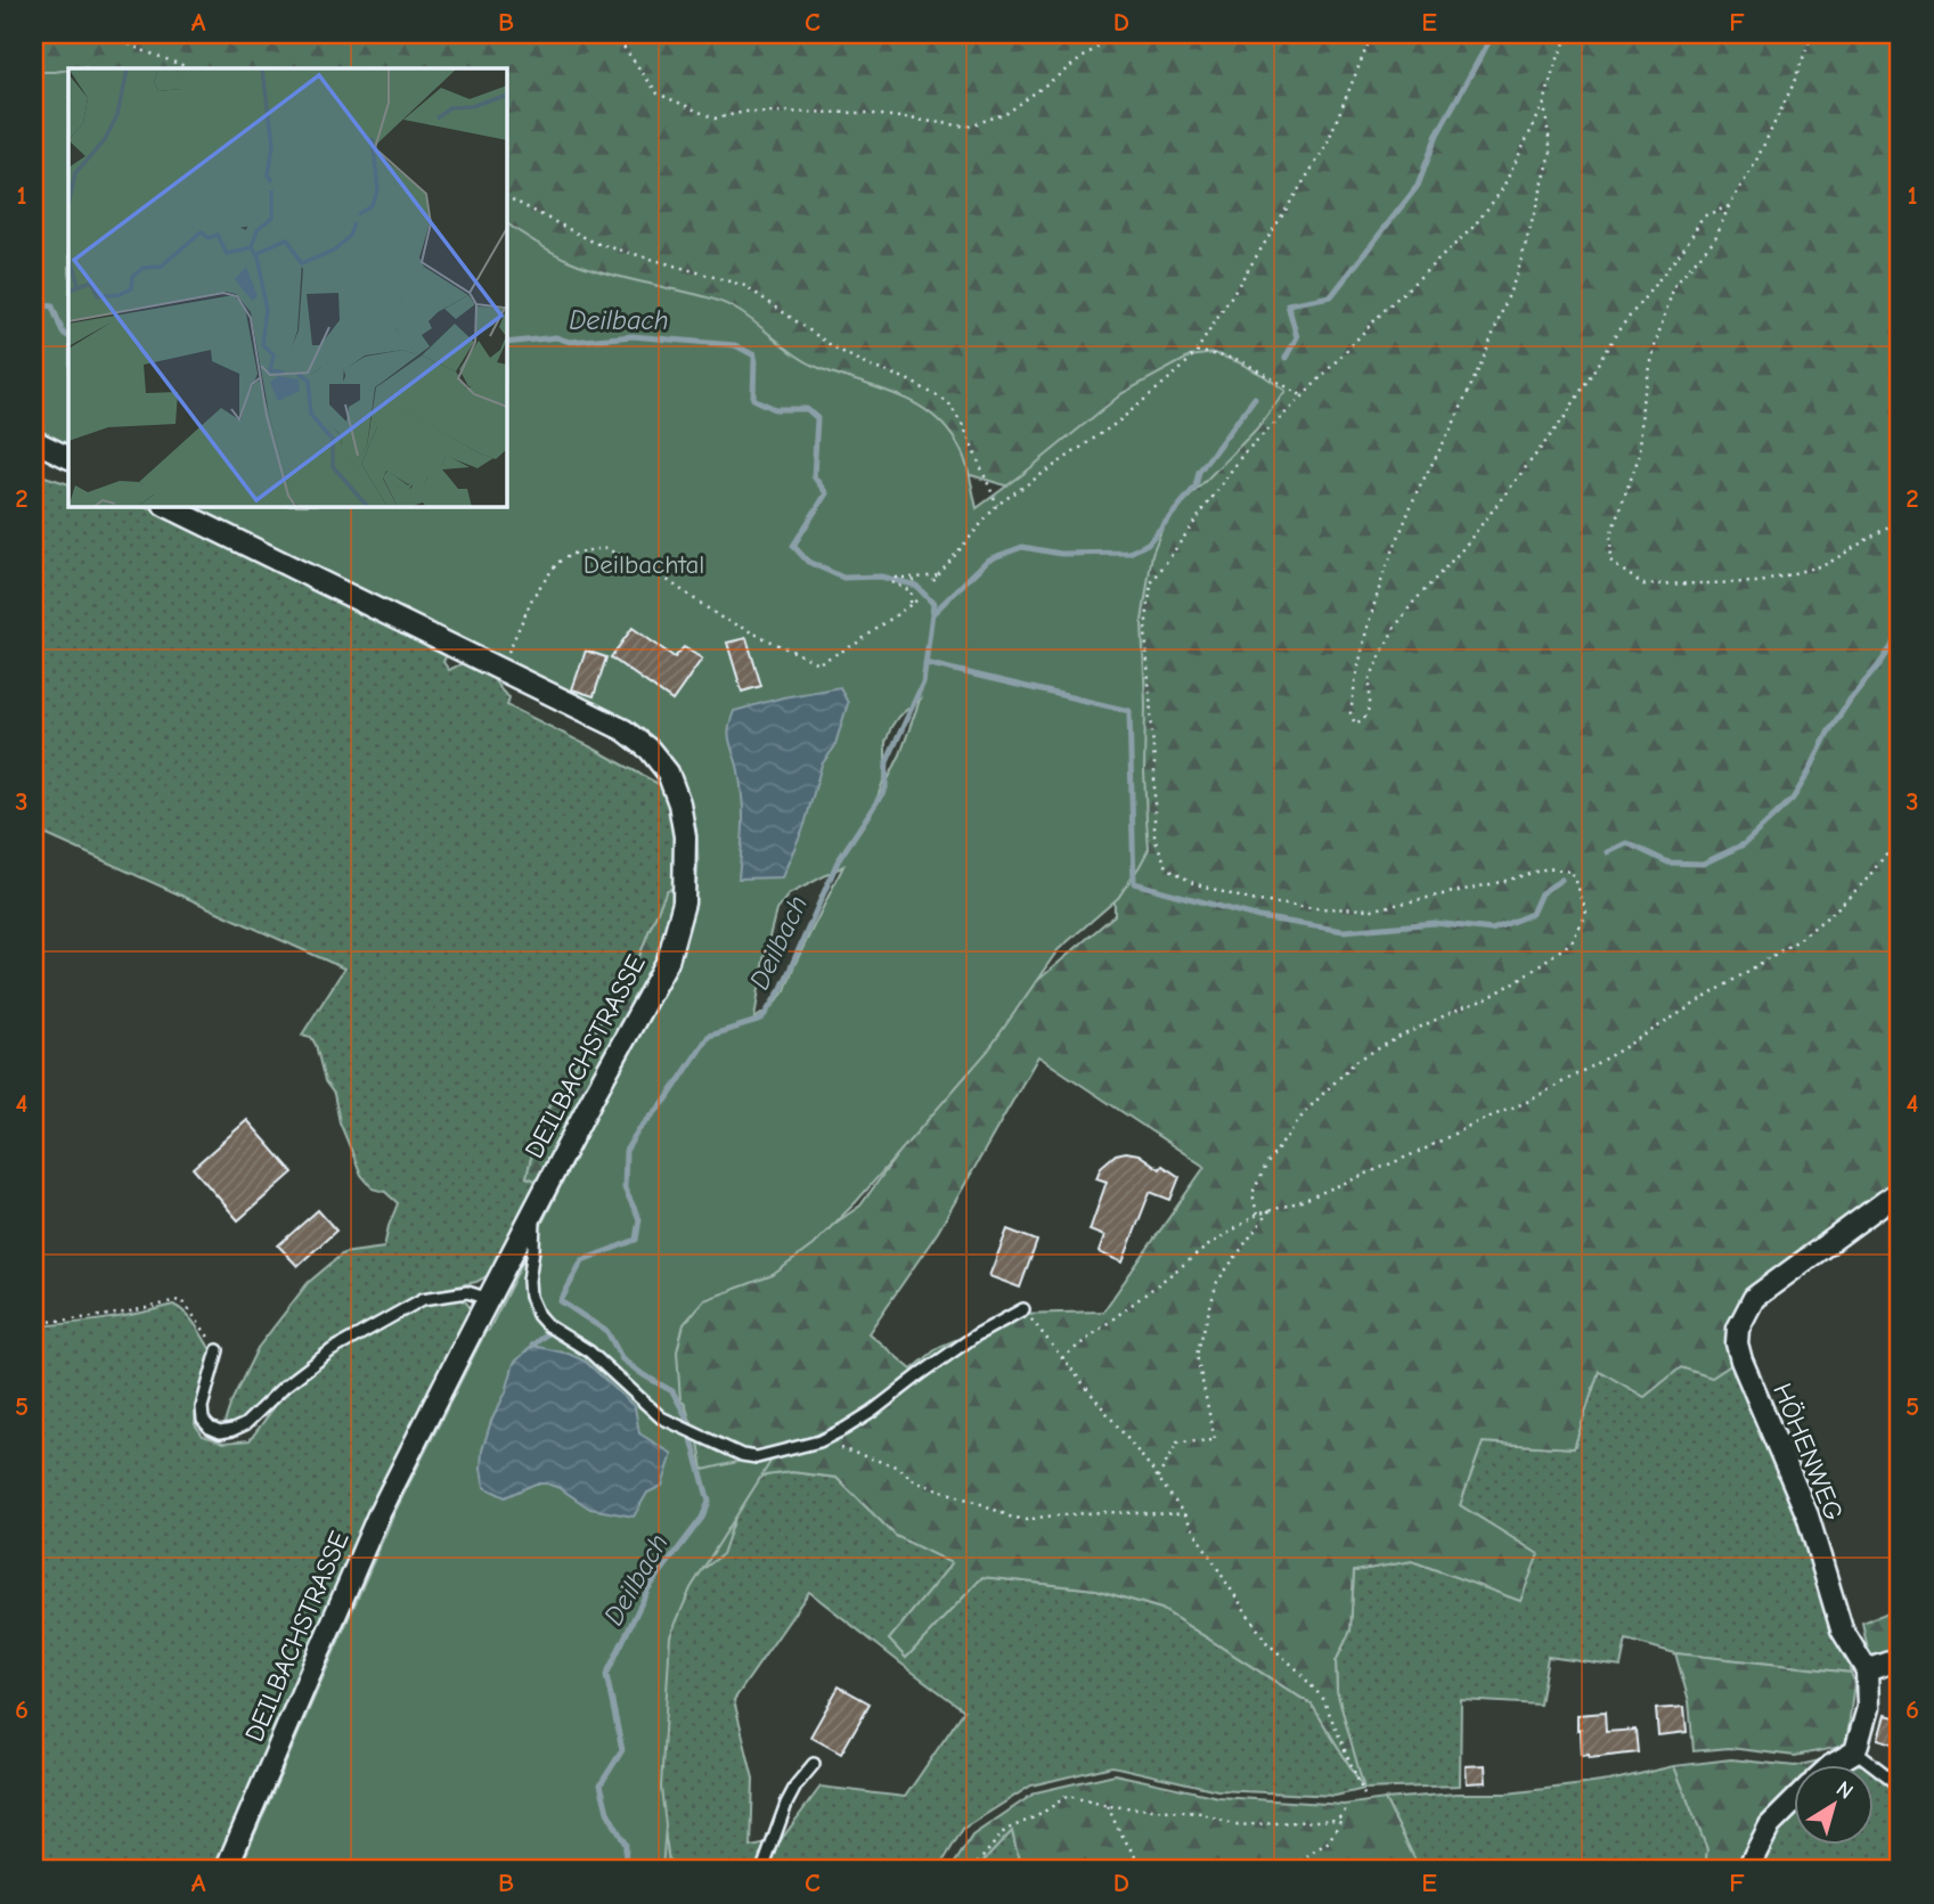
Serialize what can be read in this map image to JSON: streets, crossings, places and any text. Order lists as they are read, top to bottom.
{
  "streets": {
    "street": ["DEILBACHSTRASSE", "HÖHENWEG"]
  },
  "water": ["Deilbach"],
  "parks": ["Deilbachtal"],
  "north": "top right",
  "grid": {
    "columns": [
      "A",
      "B",
      "C",
      "D",
      "E",
      "F"
    ],
    "rows": [
      "1",
      "2",
      "3",
      "4",
      "5",
      "6"
    ]
  }
}
